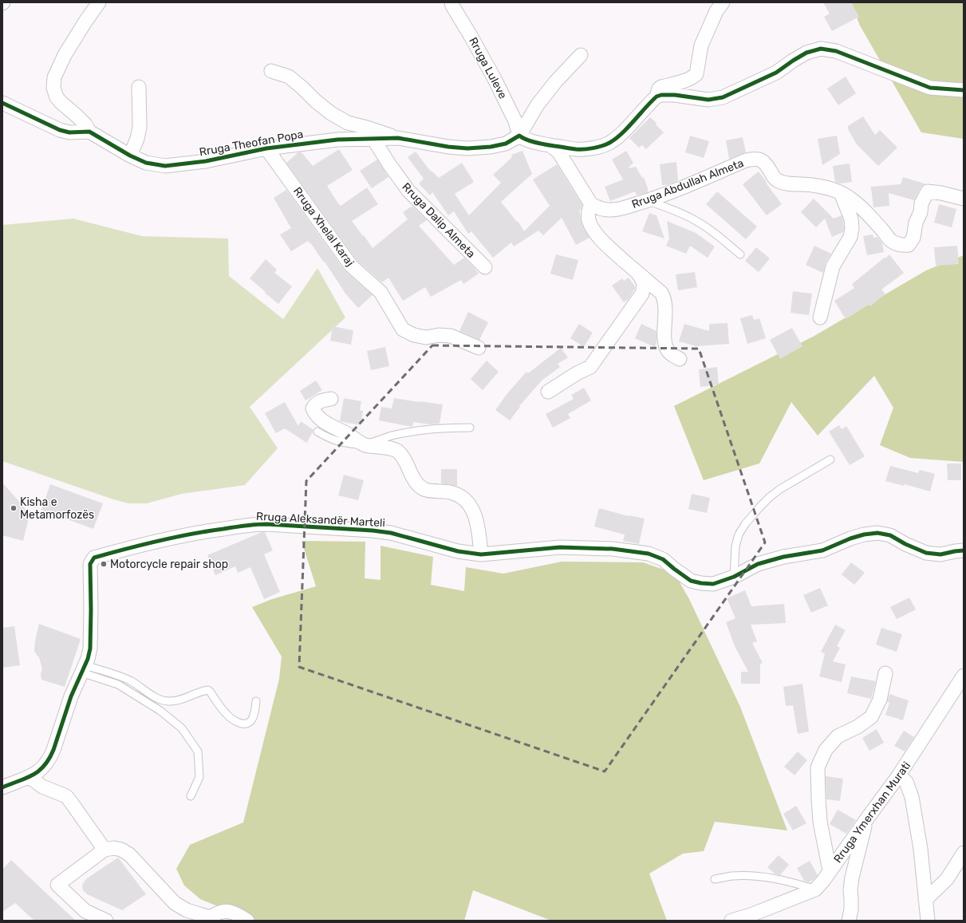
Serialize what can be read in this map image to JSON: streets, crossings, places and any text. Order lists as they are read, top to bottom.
{
  "streets": {
    "street": [
      "Rruga Luleve",
      "Rruga Theofan Popa",
      "Rruga Abdullah Almeta",
      "Rruga Dalip Almeta",
      "Rruga Xhelal Karaj",
      "Rruga Aleksandër Marteli",
      "Rruga Ymerxhan Murati"
    ]
  },
  "crossings": [
    ["Rruga Luleve", "Rruga Theofan Popa"],
    ["Rruga Theofan Popa", "Rruga Dalip Almeta"],
    ["Rruga Theofan Popa", "Rruga Xhelal Karaj"]
  ],
  "places": ["Kisha e Metamorfozës", "Motorcycle repair shop"]
}
